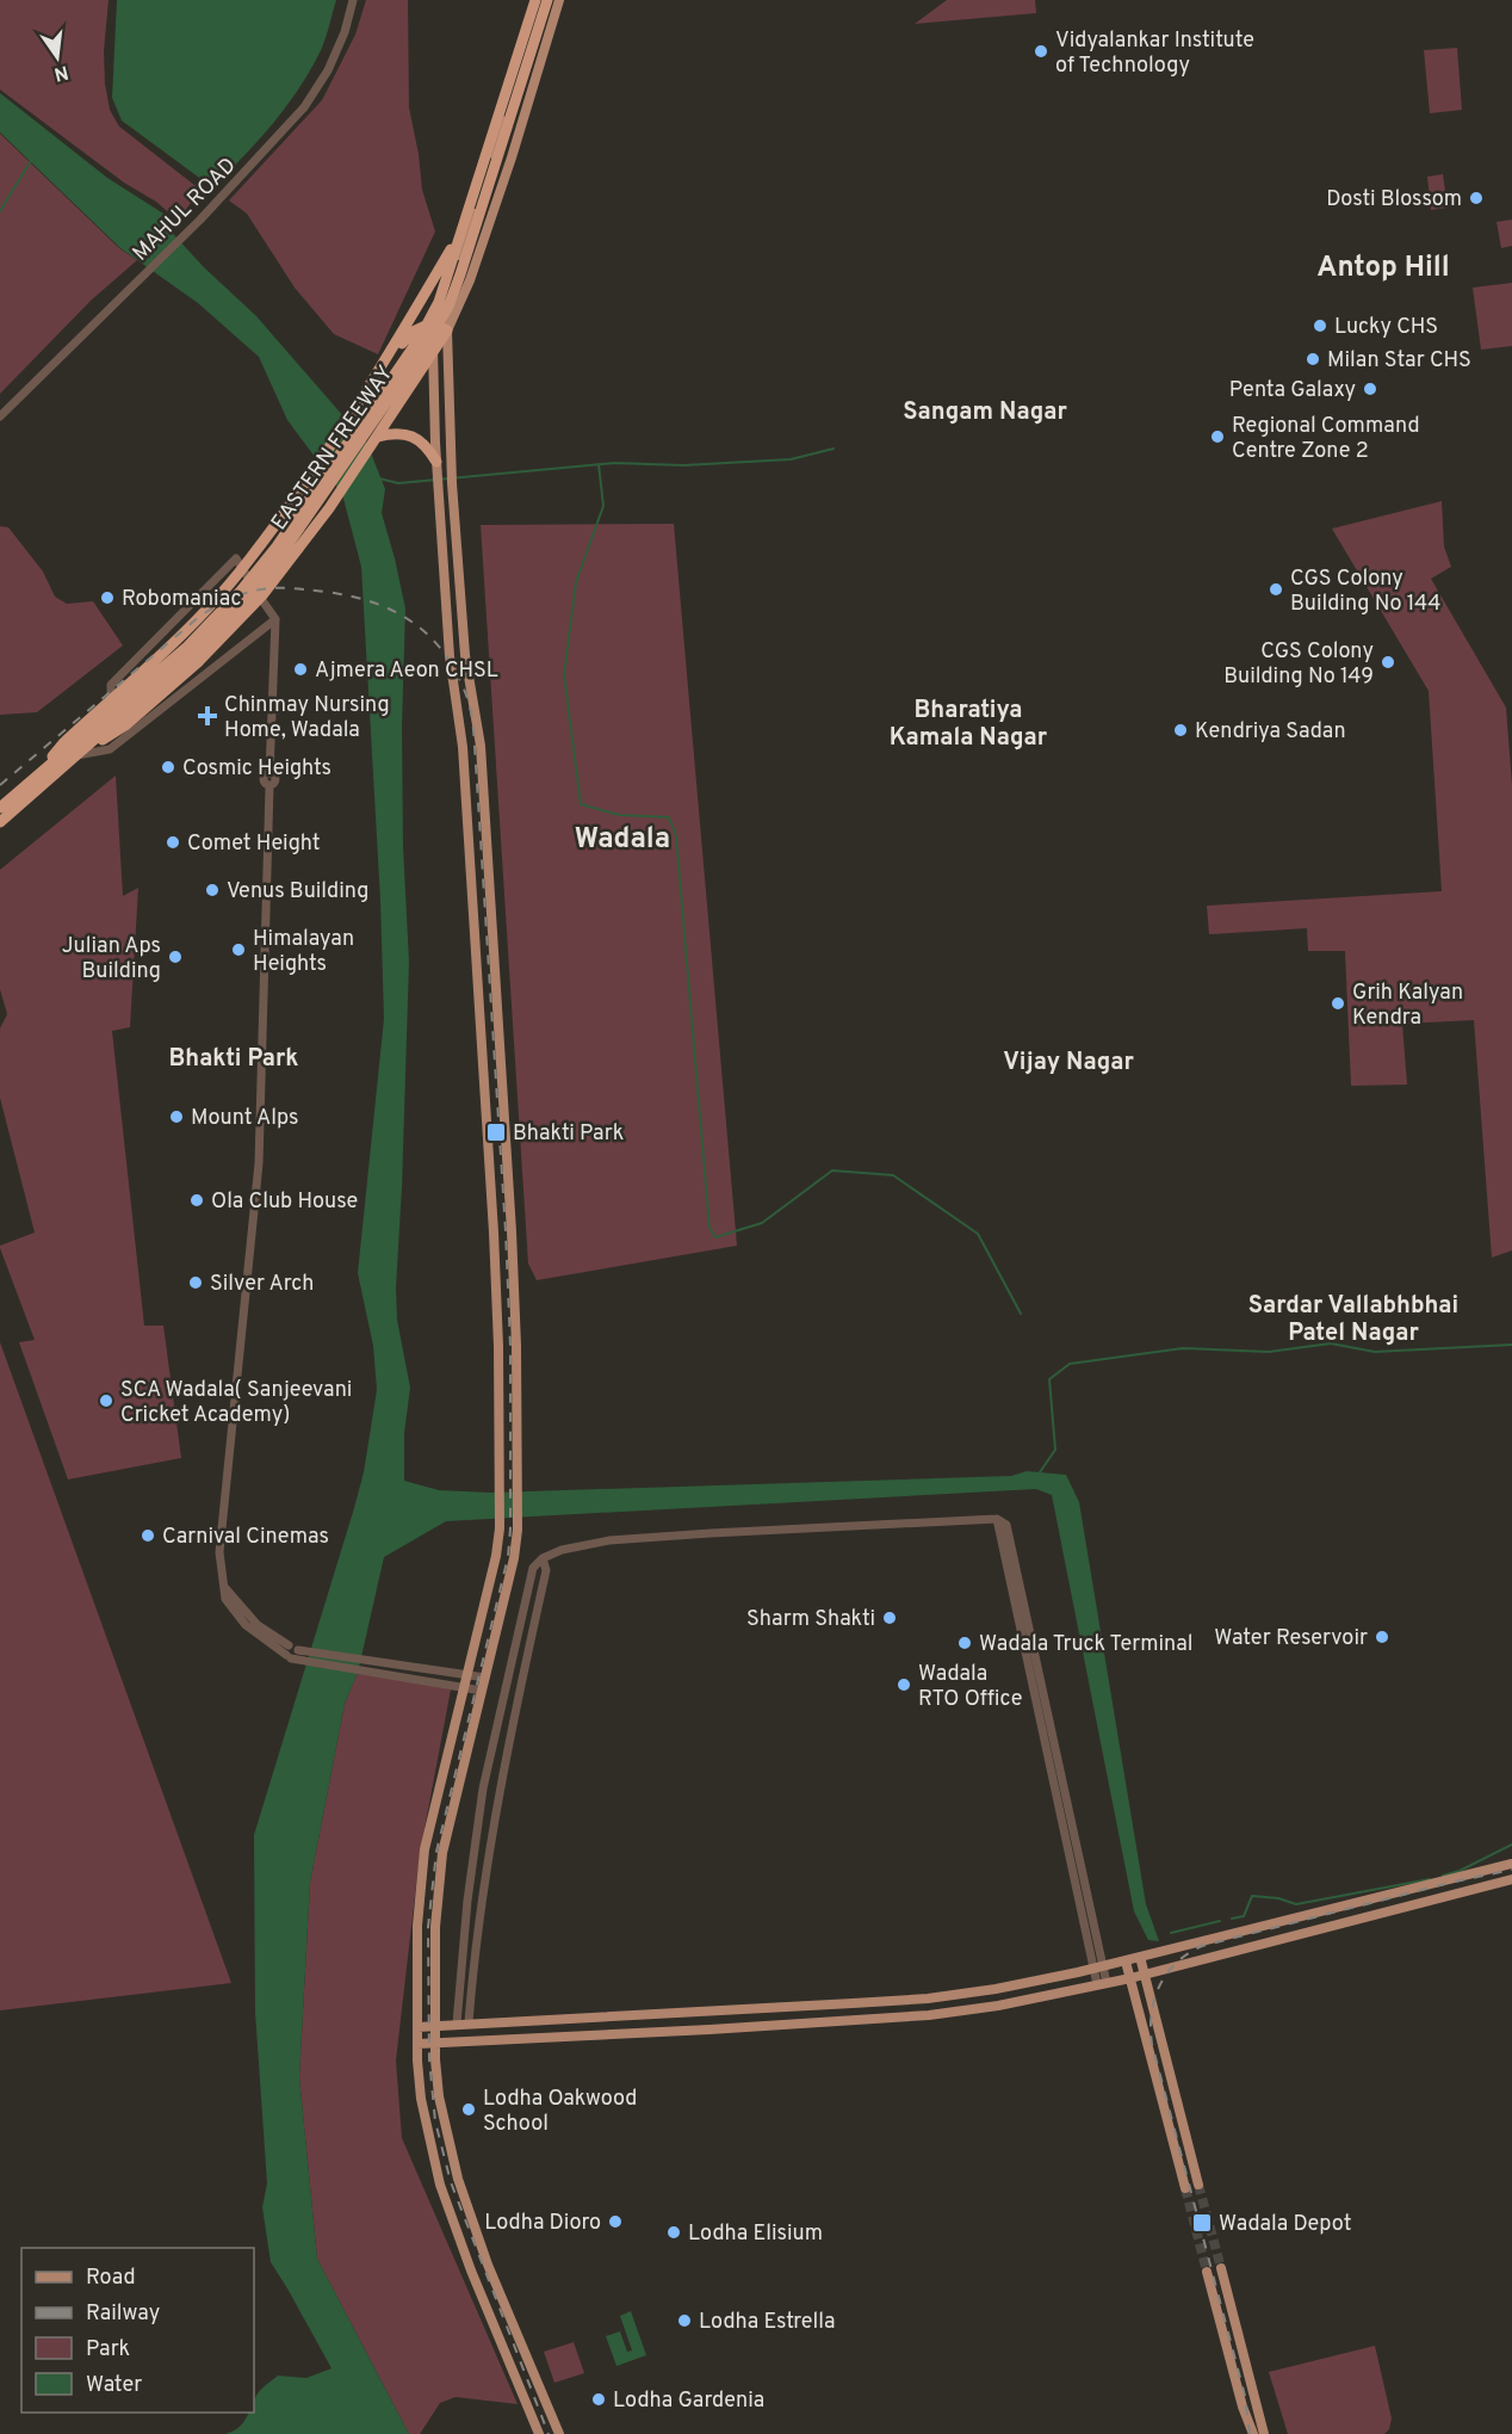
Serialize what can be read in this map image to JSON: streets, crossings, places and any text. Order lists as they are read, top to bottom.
{
  "streets": {
    "highway": ["EASTERN FREEWAY"],
    "street": ["MAHUL ROAD"]
  },
  "districts": [
    "Antop Hill",
    "Sangam Nagar",
    "Bharatiya Kamala Nagar",
    "Wadala",
    "Bhakti Park",
    "Vijay Nagar",
    "Sardar Vallabhbhai Patel Nagar"
  ],
  "places": {
    "other": [
      "Vidyalankar Institute of Technology",
      "Dosti Blossom",
      "Lucky CHS",
      "Milan Star CHS",
      "Penta Galaxy",
      "Regional Command Centre Zone 2",
      "CGS Colony Building No 144",
      "Robomaniac",
      "CGS Colony Building No 149",
      "Ajmera Aeon CHSL",
      "Kendriya Sadan",
      "Cosmic Heights",
      "Comet Height",
      "Venus Building",
      "Himalayan Heights",
      "Julian Aps Building",
      "Grih Kalyan Kendra",
      "Mount Alps",
      "Ola Club House",
      "Silver Arch",
      "SCA Wadala( Sanjeevani Cricket Academy)",
      "Carnival Cinemas",
      "Sharm Shakti",
      "Water Reservoir",
      "Wadala Truck Terminal",
      "Wadala RTO Office",
      "Lodha Oakwood School",
      "Lodha Dioro",
      "Lodha Elisium",
      "Lodha Estrella",
      "Lodha Gardenia"
    ],
    "health": ["Chinmay Nursing Home, Wadala"],
    "transit": ["Bhakti Park", "Wadala Depot"]
  },
  "legend": [
    "Road",
    "Railway",
    "Park",
    "Water"
  ],
  "north": "bottom"
}
